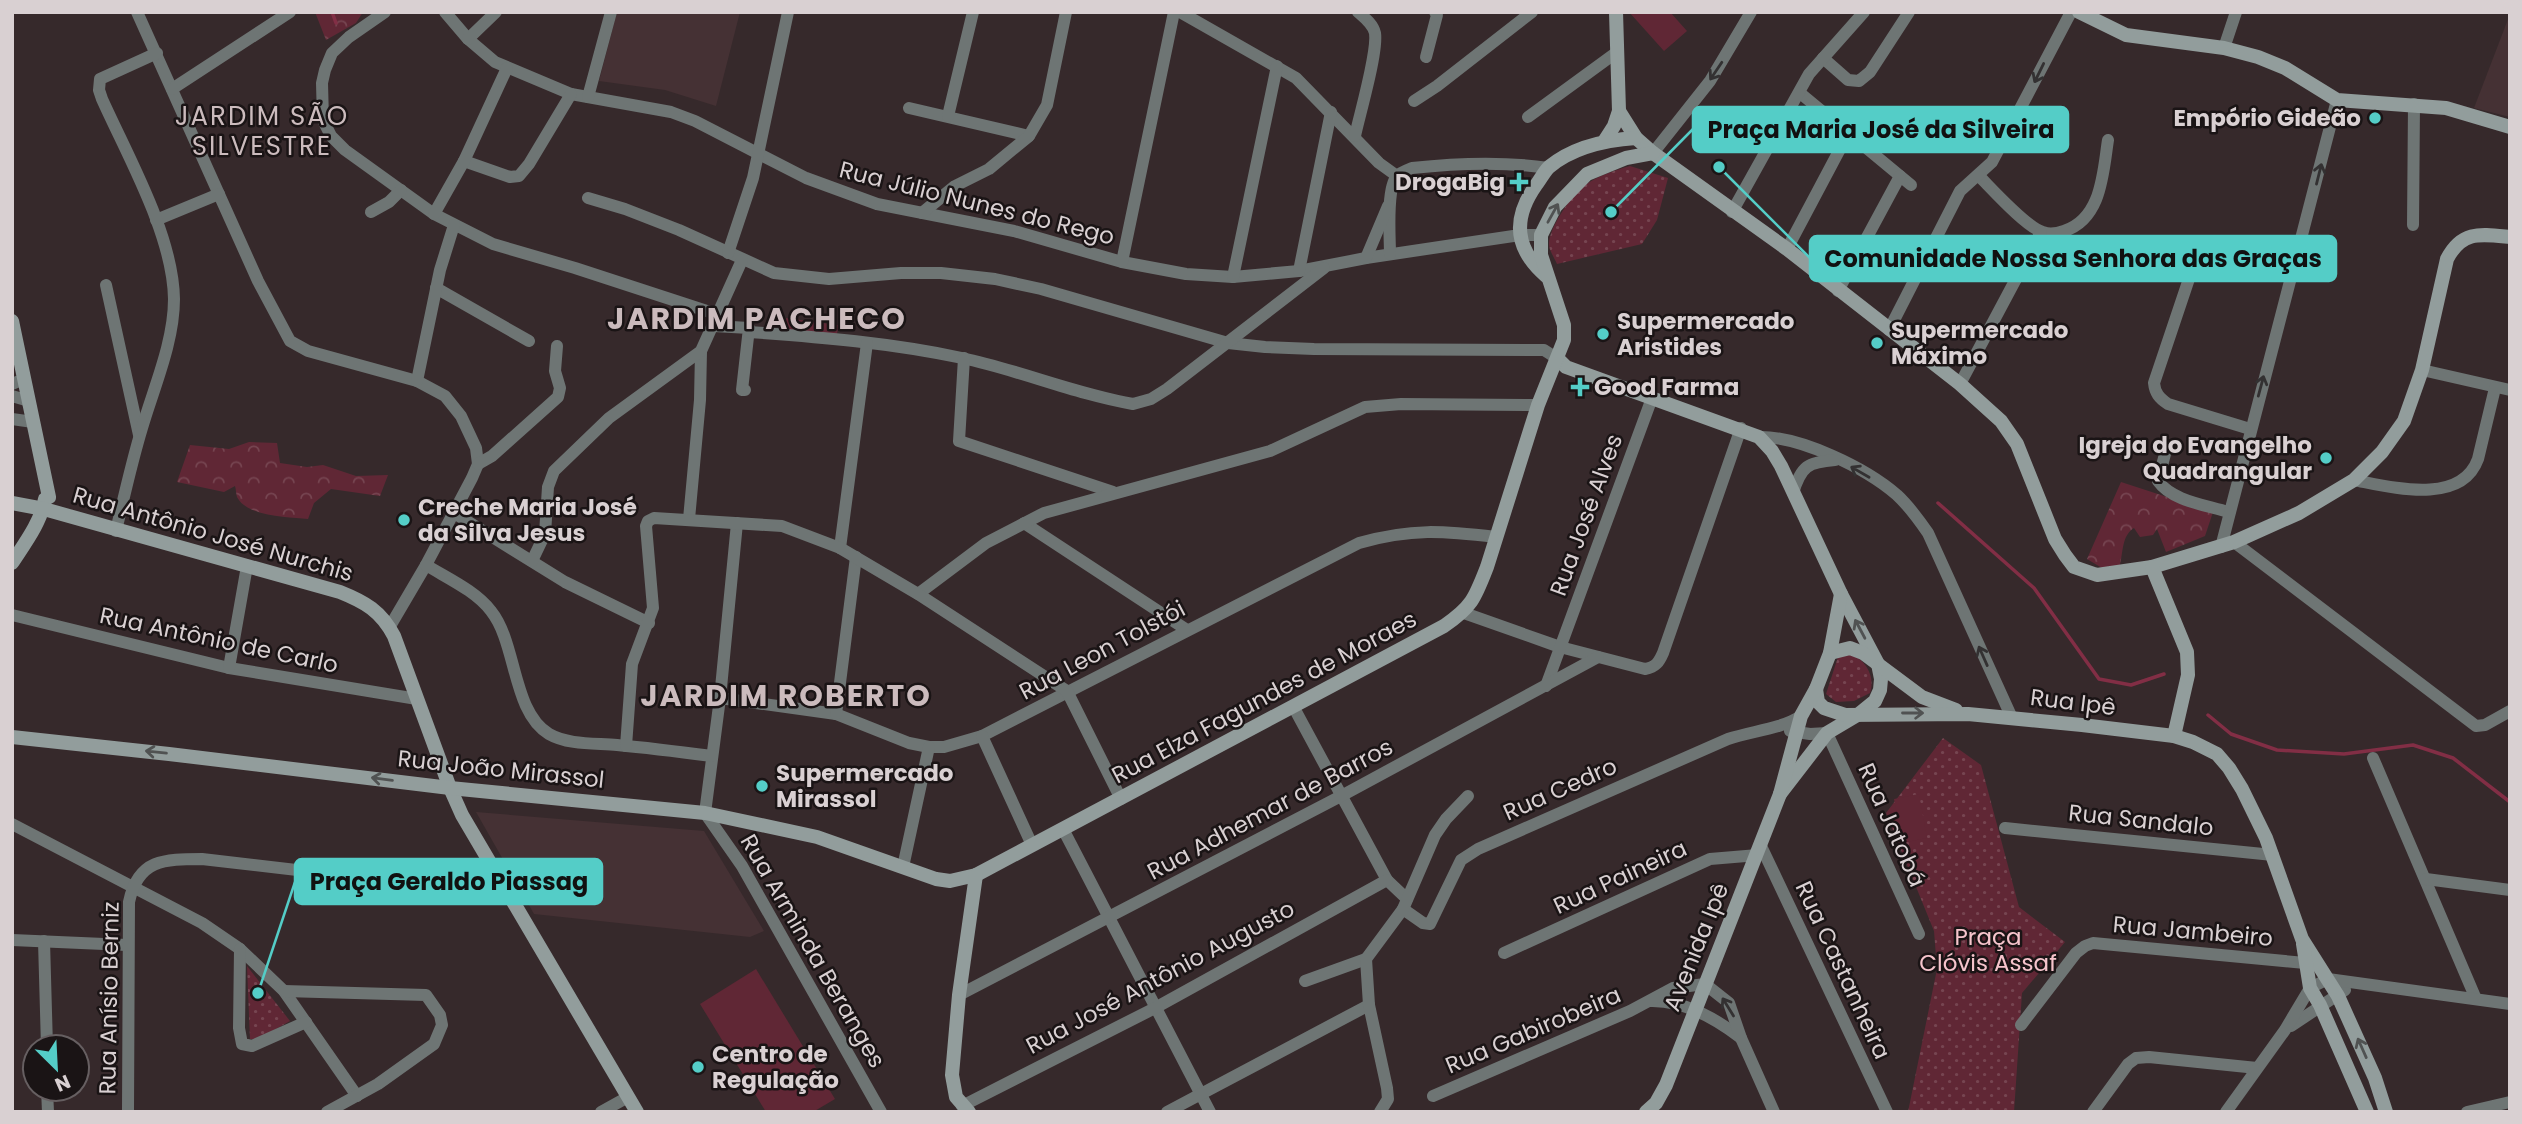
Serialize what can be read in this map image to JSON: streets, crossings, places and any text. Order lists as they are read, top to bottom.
{
  "streets": {
    "street": [
      "Rua Júlio Nunes do Rego",
      "Rua José Alves",
      "Rua Antônio José Nurchis",
      "Rua Antônio de Carlo",
      "Rua Leon Tolstói",
      "Rua Elza Fagundes de Moraes",
      "Rua Ipê",
      "Rua João Mirassol",
      "Rua Cedro",
      "Rua Adhemar de Barros",
      "Rua Sandalo",
      "Rua Jatobá",
      "Rua Paineira",
      "Rua Jambeiro",
      "Avenida Ipê",
      "Rua Arminda Beranges",
      "Rua Castanheira",
      "Rua José Antônio Augusto",
      "Rua Anísio Berniz",
      "Rua Gabirobeira"
    ]
  },
  "crossings": [
    ["Rua José Alves", "Rua Adhemar de Barros"],
    ["Rua Elza Fagundes de Moraes", "Rua João Mirassol"],
    ["Rua Ipê", "Rua Sandalo"],
    ["Rua Ipê", "Rua Jambeiro"],
    ["Rua Ipê", "Avenida Ipê"],
    ["Rua João Mirassol", "Rua Arminda Beranges"],
    ["Rua Cedro", "Rua Jatobá"],
    ["Rua Cedro", "Avenida Ipê"],
    ["Rua Jatobá", "Avenida Ipê"],
    ["Rua Paineira", "Avenida Ipê"],
    ["Rua Paineira", "Rua Castanheira"],
    ["Avenida Ipê", "Rua Castanheira"],
    ["Avenida Ipê", "Rua Gabirobeira"]
  ],
  "districts": ["JARDIM SÃO SILVESTRE", "JARDIM PACHECO", "JARDIM ROBERTO"],
  "parks": ["Praça Clóvis Assaf"],
  "places": {
    "other": [
      "Empório Gideão",
      "Comunidade Nossa Senhora das Graças",
      "Praça Maria José da Silveira",
      "Supermercado Aristides",
      "Supermercado Máximo",
      "Igreja do Evangelho Quadrangular",
      "Creche Maria José da Silva Jesus",
      "Supermercado Mirassol",
      "Praça Geraldo Piassag",
      "Centro de Regulação"
    ],
    "health": ["DrogaBig", "Good Farma"]
  },
  "north": "bottom right"
}
